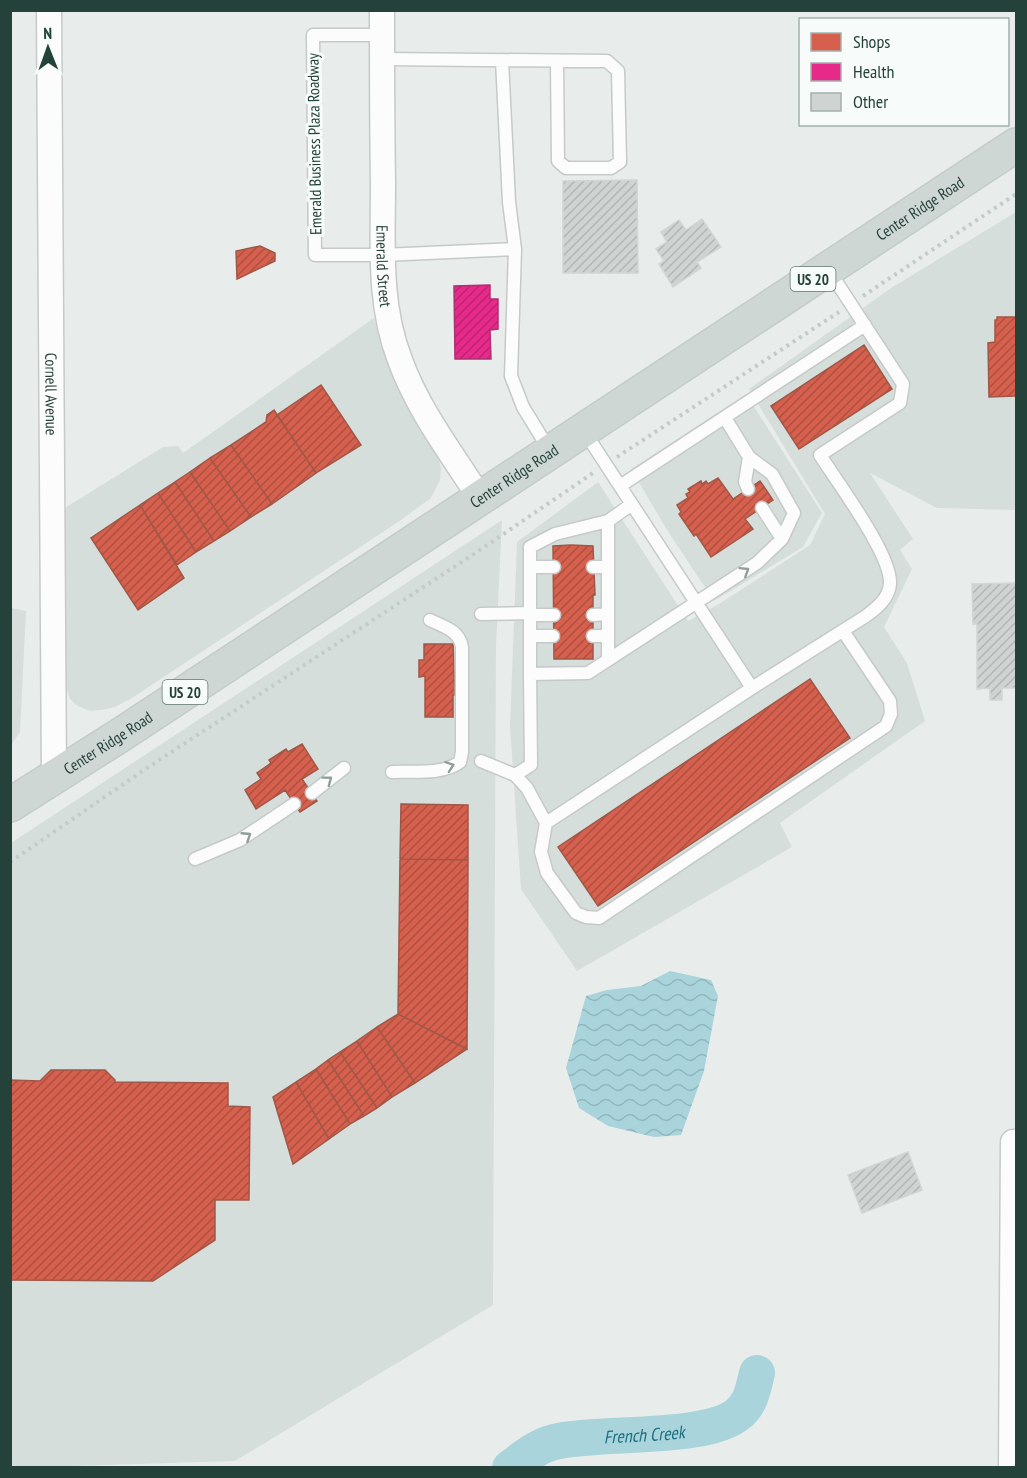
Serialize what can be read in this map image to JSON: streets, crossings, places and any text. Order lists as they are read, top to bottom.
{
  "streets": {
    "main road": ["Center Ridge Road", "US 20"],
    "street": ["Emerald Street", "Cornell Avenue"],
    "lane": ["Emerald Business Plaza Roadway"]
  },
  "crossings": [
    ["Emerald Business Plaza Roadway", "Emerald Street"],
    ["Center Ridge Road", "Emerald Street"],
    ["Center Ridge Road", "Cornell Avenue"]
  ],
  "water": ["French Creek"],
  "legend": ["Shops", "Health", "Other"],
  "north": "top"
}
